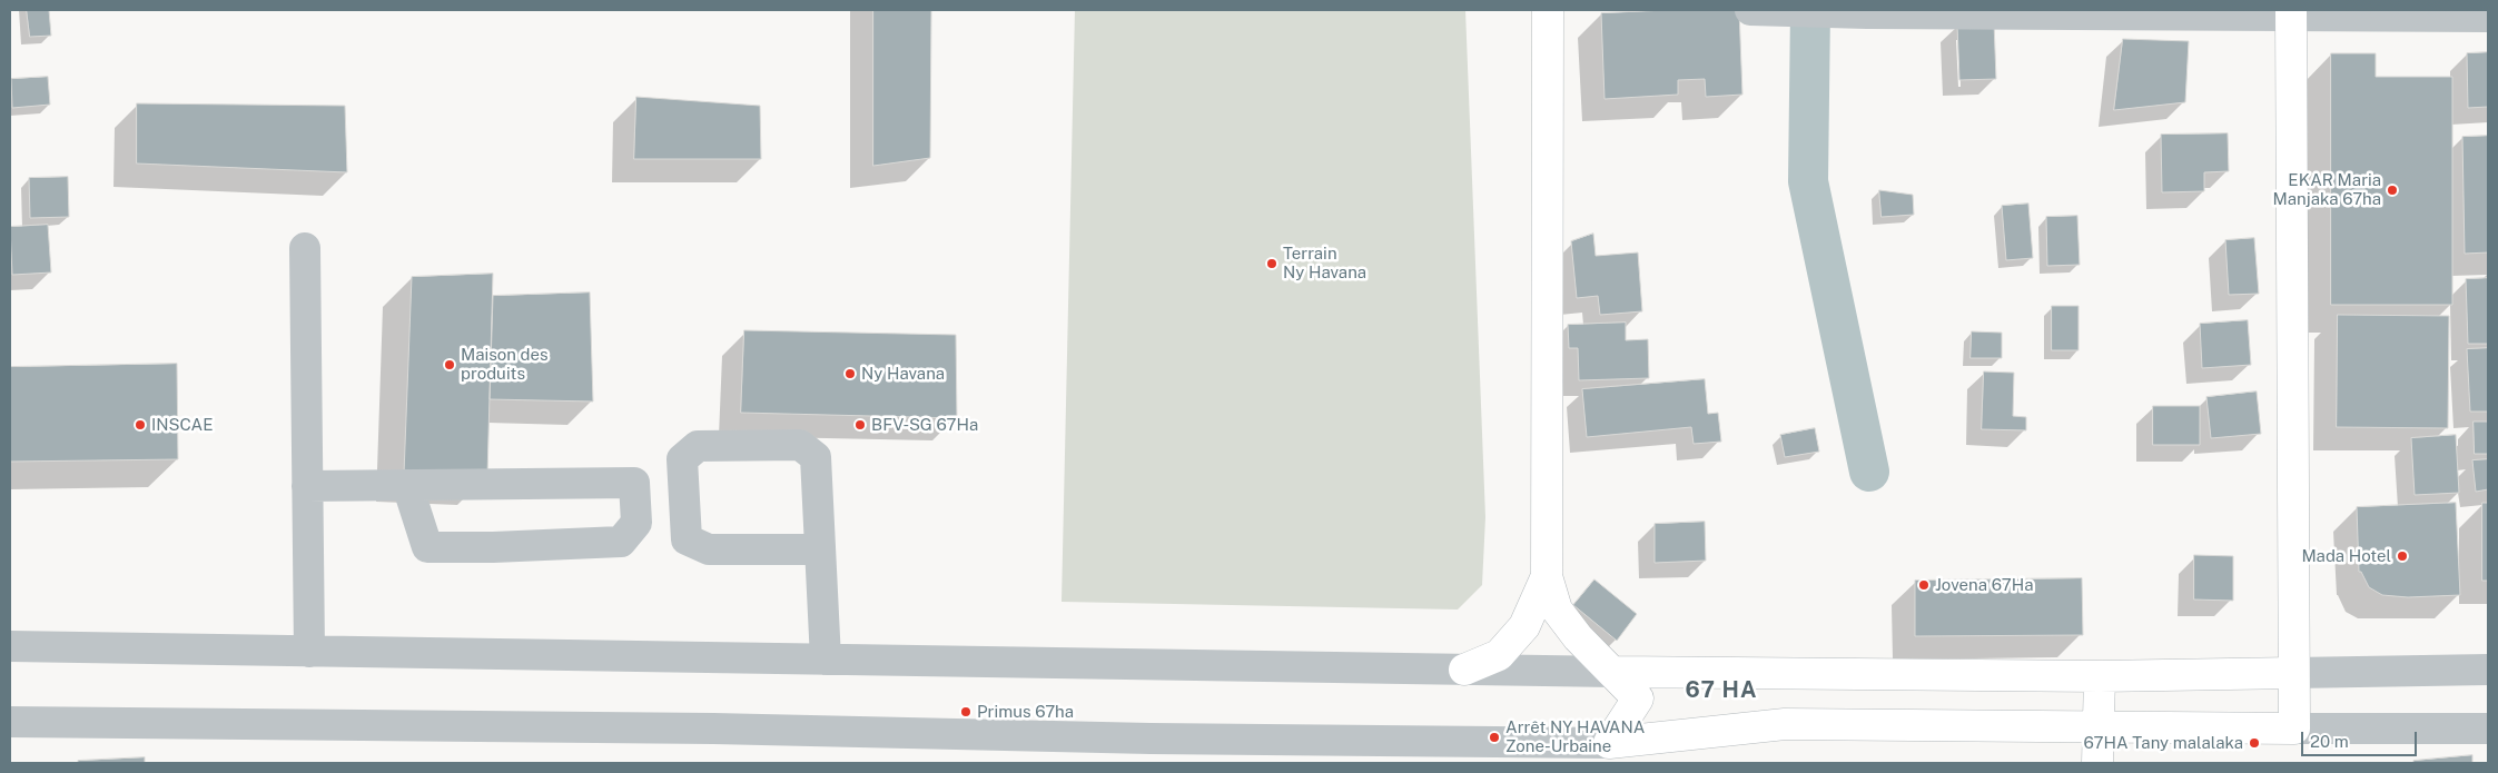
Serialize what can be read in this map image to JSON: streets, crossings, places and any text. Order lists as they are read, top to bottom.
{
  "districts": ["67 HA"],
  "places": [
    "EKAR Maria Manjaka 67ha",
    "Terrain Ny Havana",
    "Maison des produits",
    "Ny Havana",
    "INSCAE",
    "BFV-SG 67Ha",
    "Mada Hotel",
    "Jovena 67Ha",
    "Primus 67ha",
    "Arrêt NY HAVANA Zone-Urbaine",
    "67HA Tany malalaka"
  ],
  "scale_bar": "20 m"
}
